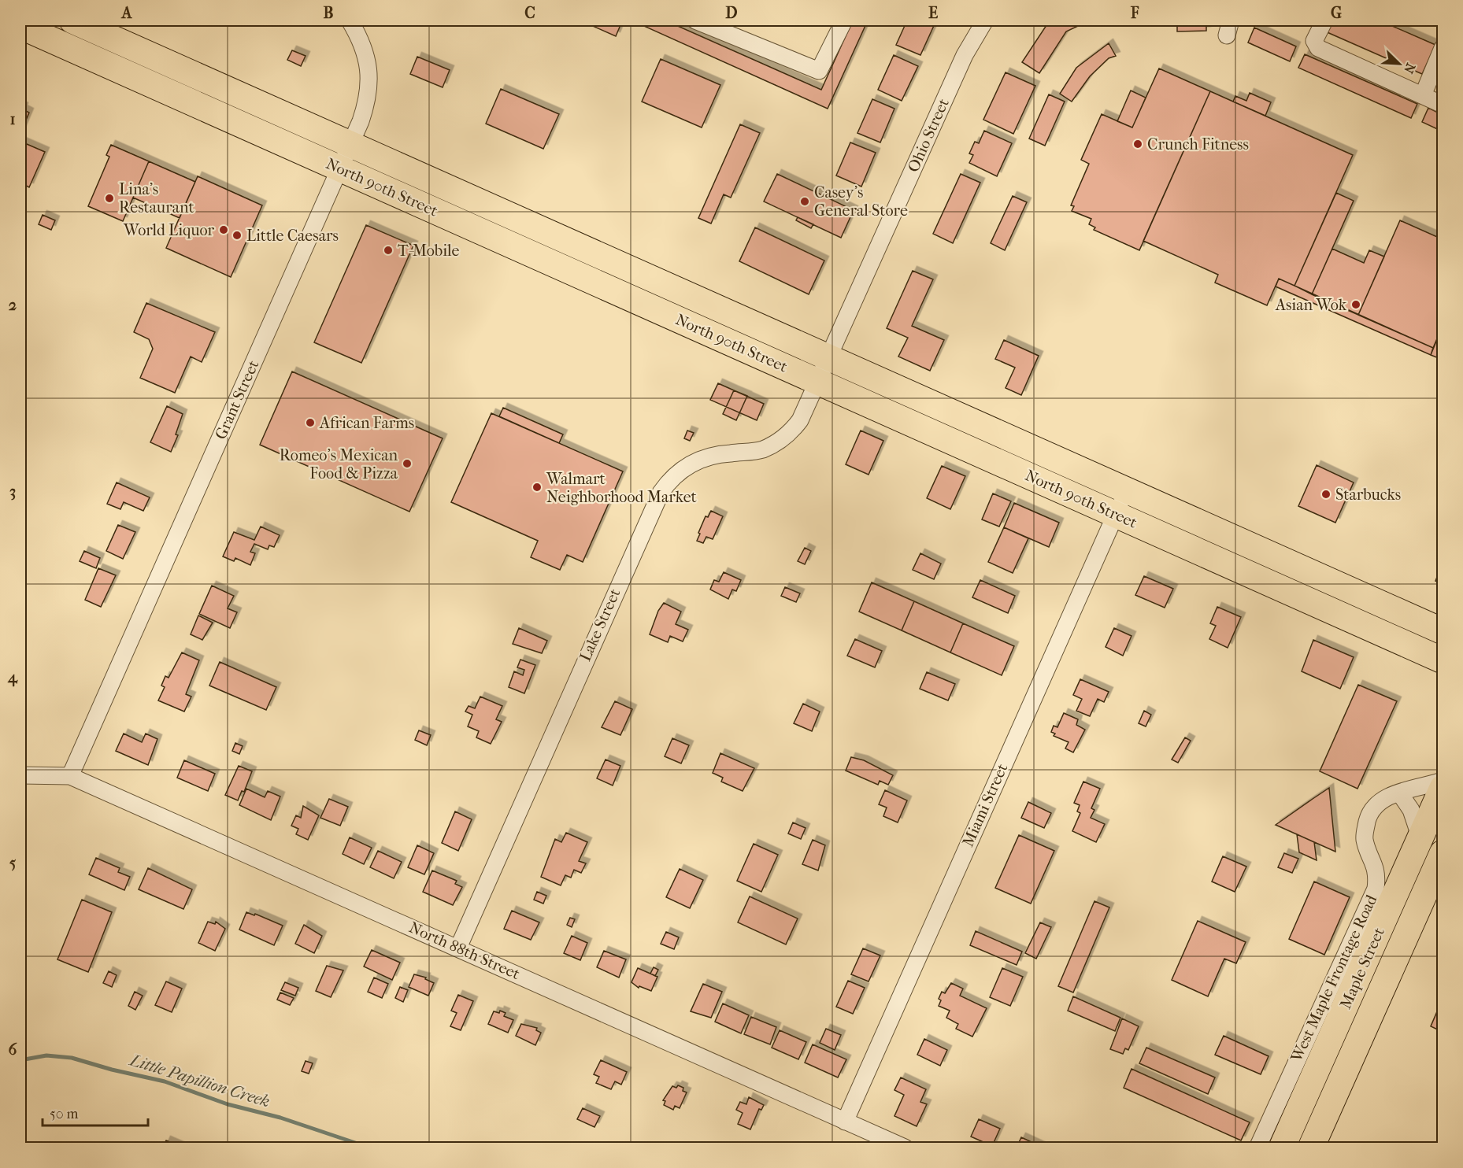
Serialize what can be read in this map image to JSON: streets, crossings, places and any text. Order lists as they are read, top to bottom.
{
  "streets": {
    "main road": ["North 90th Street", "Maple Street"],
    "street": [
      "Ohio Street",
      "Grant Street",
      "Lake Street",
      "Miami Street",
      "North 88th Street",
      "West Maple Frontage Road"
    ]
  },
  "crossings": [
    ["Ohio Street", "North 90th Street"],
    ["Ohio Street", "Lake Street"],
    ["North 90th Street", "Grant Street"],
    ["North 90th Street", "Lake Street"],
    ["North 90th Street", "Miami Street"],
    ["Grant Street", "North 88th Street"],
    ["Lake Street", "North 88th Street"],
    ["Miami Street", "North 88th Street"]
  ],
  "water": ["Little Papillion Creek"],
  "places": [
    "Crunch Fitness",
    "Lina's Restaurant",
    "Casey's General Store",
    "World Liquor",
    "Little Caesars",
    "T-Mobile",
    "Asian Wok",
    "African Farms",
    "Romeo's Mexican Food & Pizza",
    "Walmart Neighborhood Market",
    "Starbucks"
  ],
  "scale_bar": "50 m",
  "north": "bottom right",
  "grid": {
    "columns": [
      "A",
      "B",
      "C",
      "D",
      "E",
      "F",
      "G"
    ],
    "rows": [
      "1",
      "2",
      "3",
      "4",
      "5",
      "6"
    ]
  }
}
